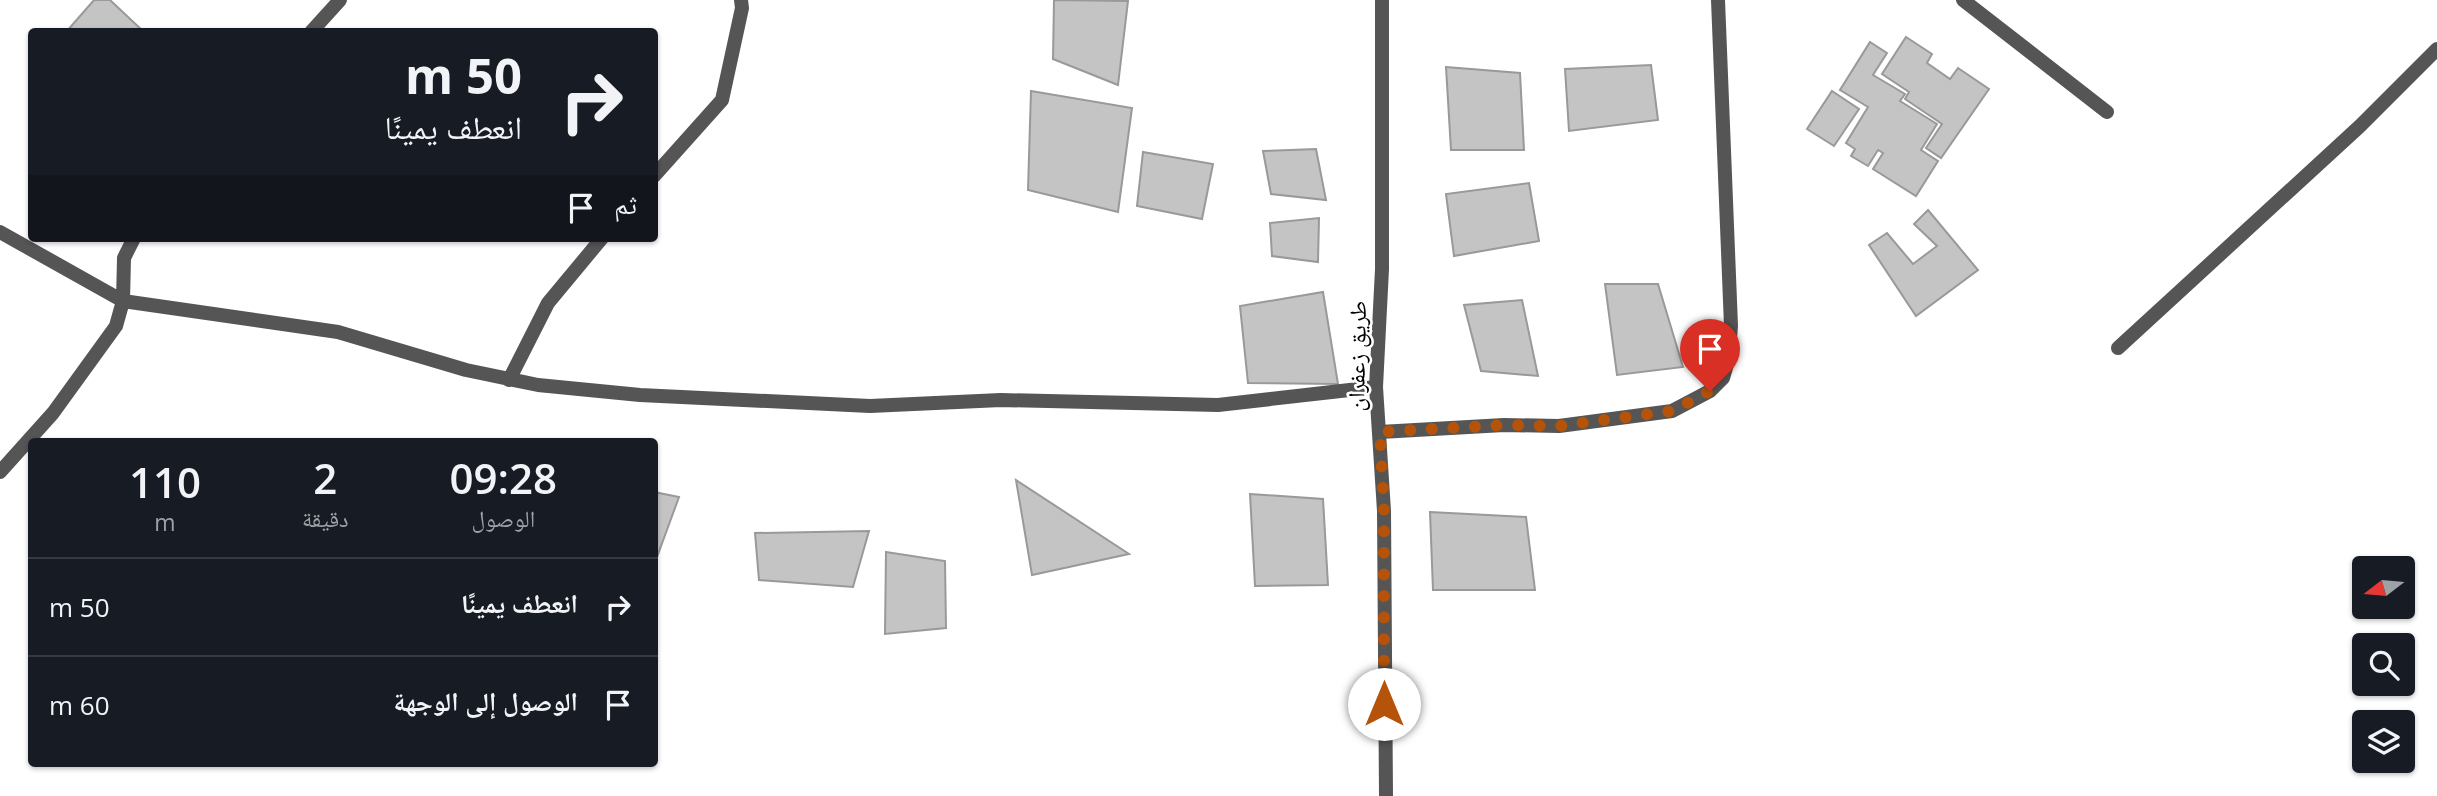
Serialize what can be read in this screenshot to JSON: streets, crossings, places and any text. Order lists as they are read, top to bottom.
{
  "streets": {
    "street": ["طريق زعفران"]
  },
  "north": "left",
  "page": {
    "turn": ["50 m", "انعطف يمينًا"],
    "then": "ثم",
    "eta": [
      "09:28",
      "الوصول",
      "2",
      "دقيقة",
      "110",
      "m"
    ],
    "list": [
      {
        "name": "انعطف يمينًا",
        "value": "50 m"
      },
      {
        "name": "الوصول إلى الوجهة",
        "value": "60 m"
      }
    ]
  }
}
